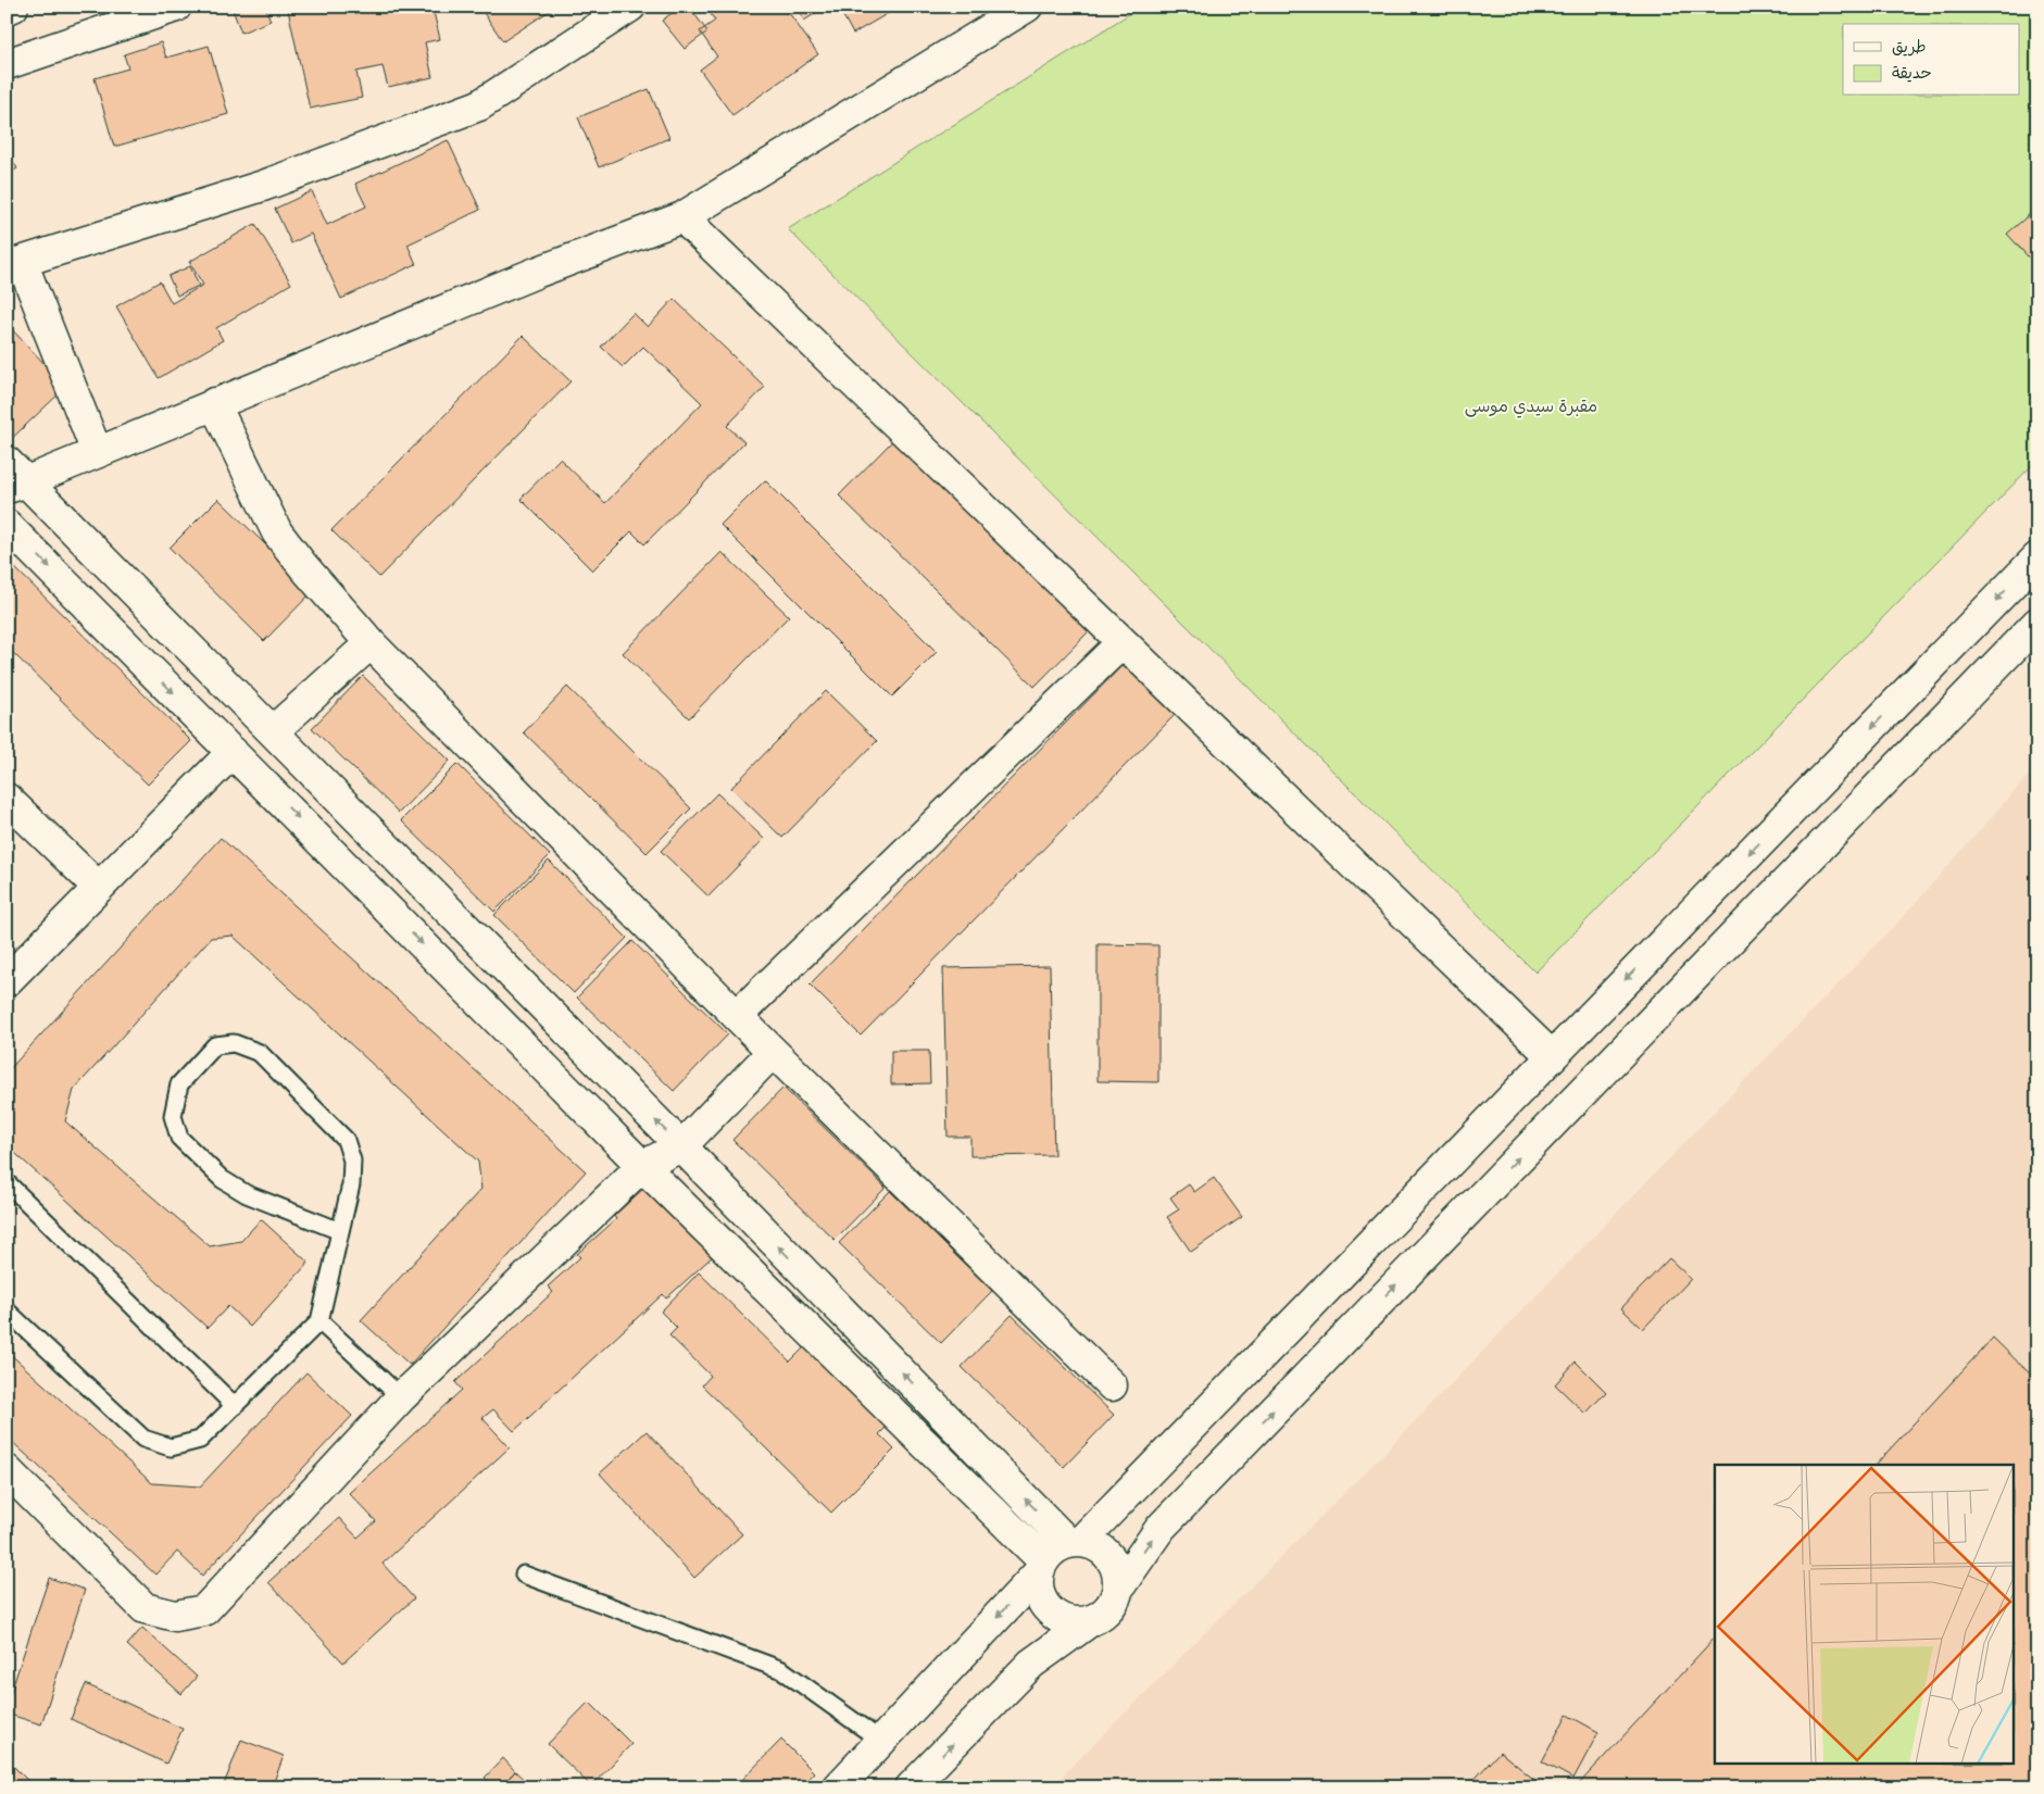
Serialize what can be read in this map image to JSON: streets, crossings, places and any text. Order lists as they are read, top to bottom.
{
  "parks": ["مقبرة سيدي موسى"],
  "legend": ["طريق", "حديقة"]
}
